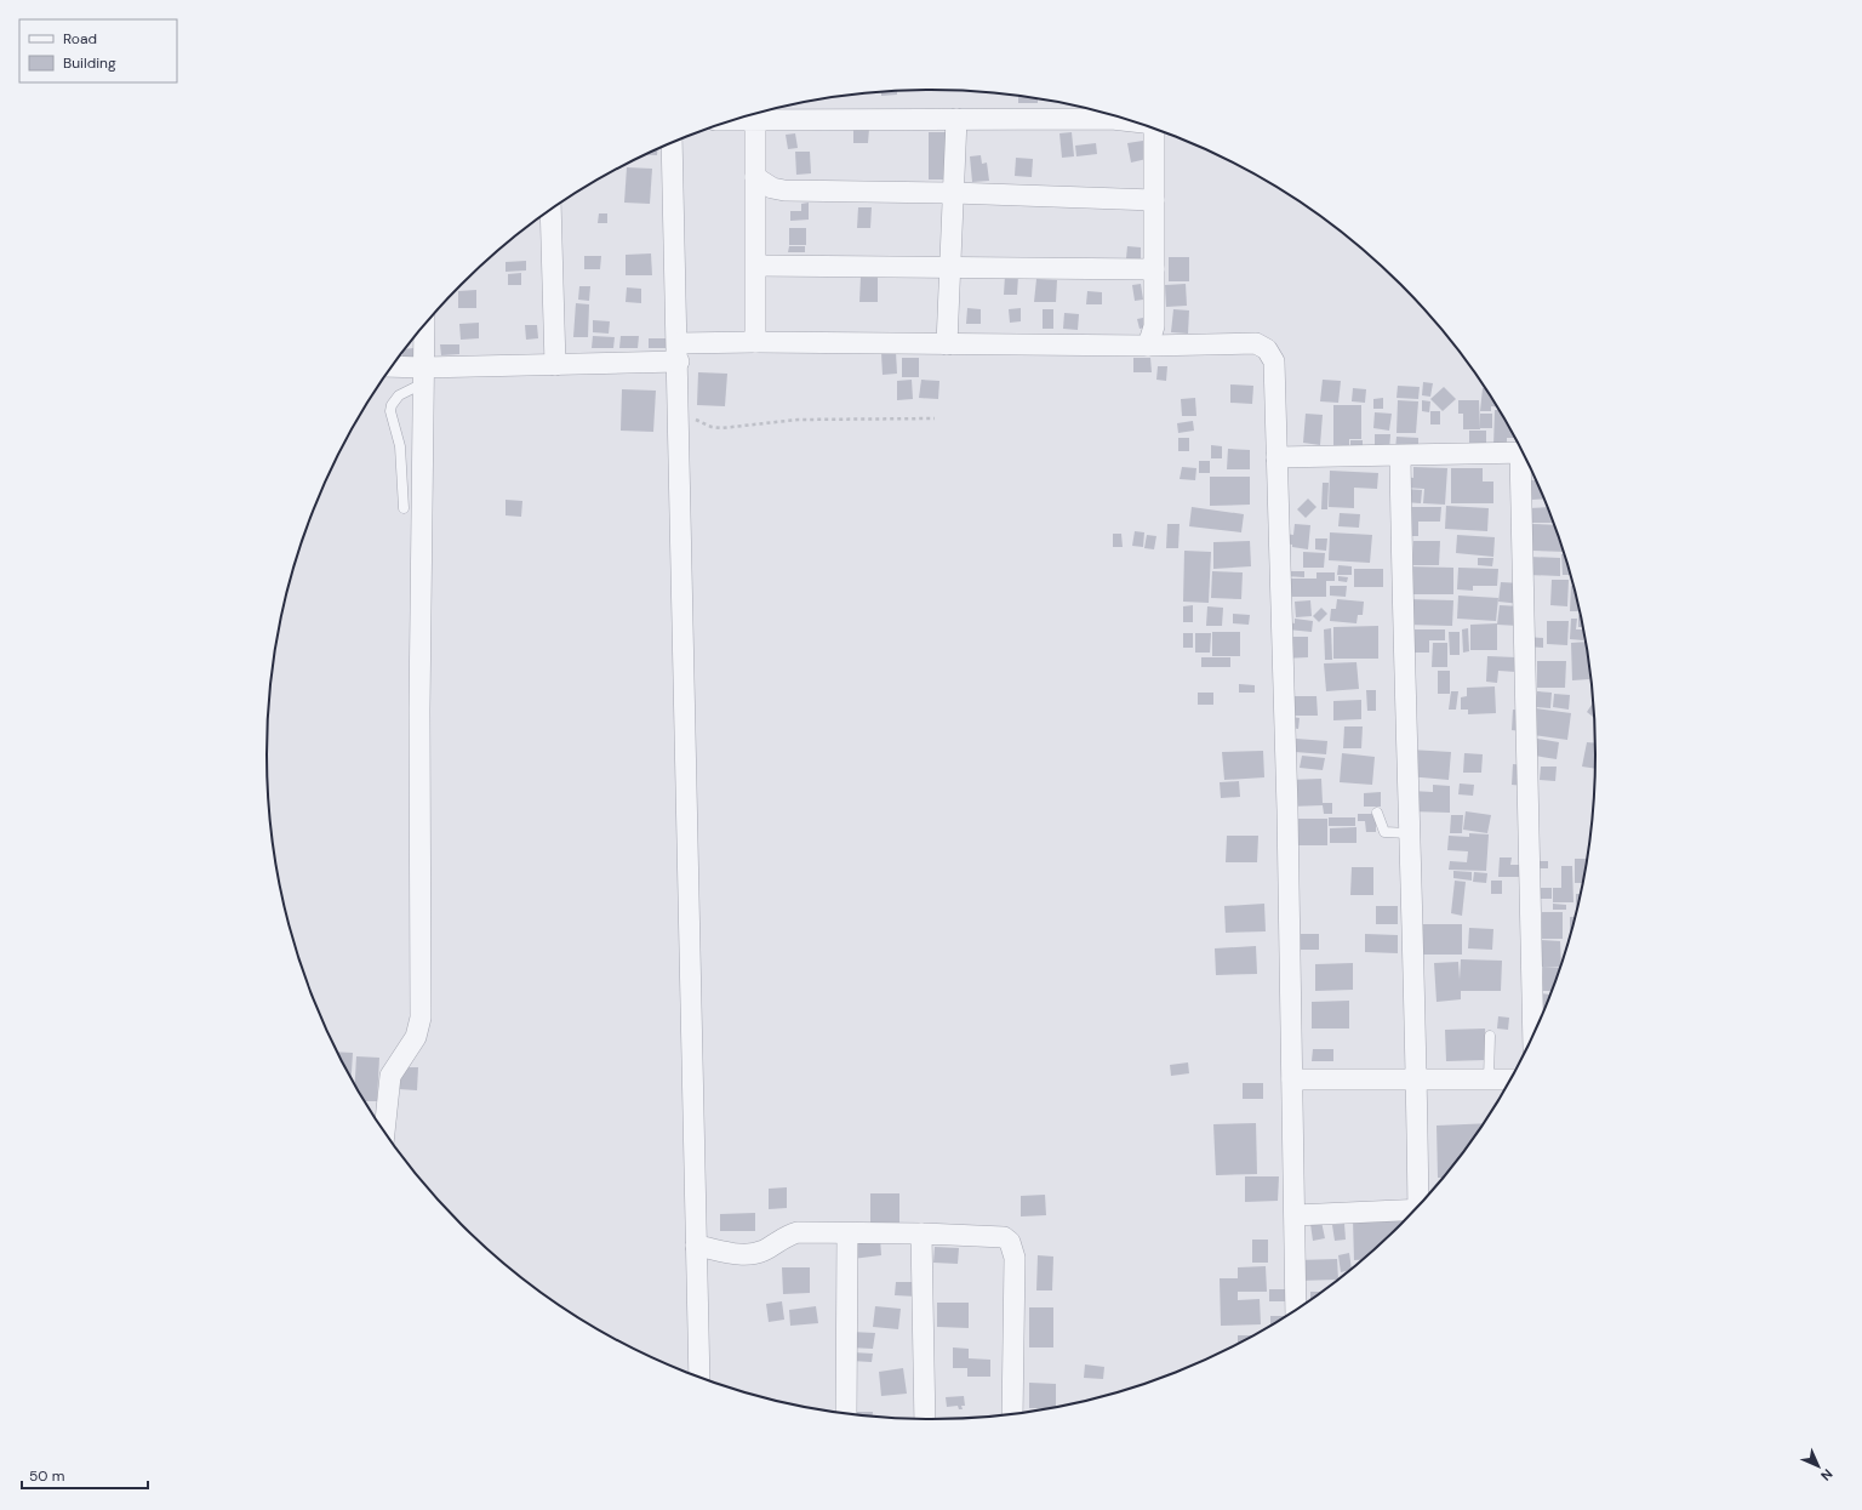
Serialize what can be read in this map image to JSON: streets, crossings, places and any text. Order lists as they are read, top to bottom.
{
  "legend": ["Road", "Building"],
  "scale_bar": "50 m",
  "north": "bottom right"
}
